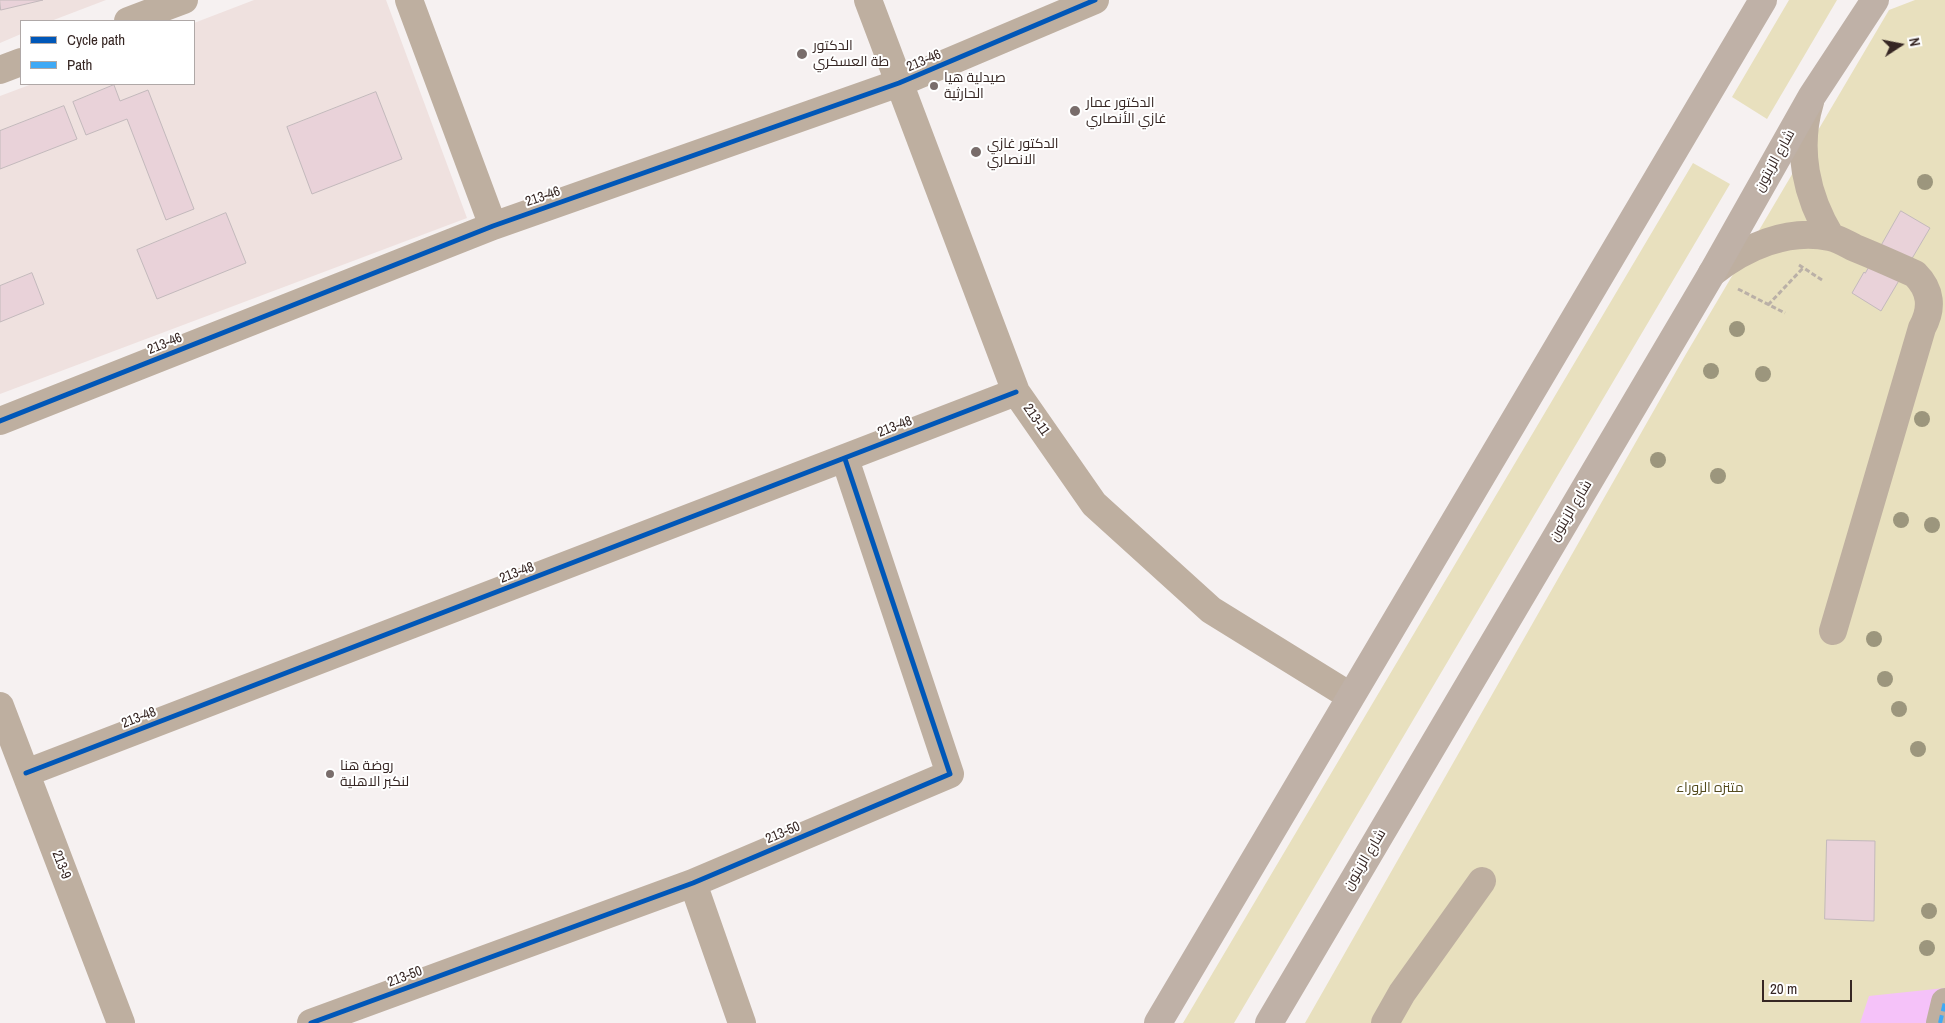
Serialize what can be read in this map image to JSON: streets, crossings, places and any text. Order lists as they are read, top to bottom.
{
  "streets": {
    "main road": ["شارع الزيتون"],
    "street": [
      "213-46",
      "213-11",
      "213-48",
      "213-50",
      "213-9"
    ]
  },
  "crossings": [
    ["213-46", "213-11"],
    ["213-11", "213-48"],
    ["213-48", "213-50"],
    ["213-48", "213-9"]
  ],
  "parks": ["متنزه الزوراء"],
  "places": [
    "الدكتور طة العسكري",
    "صيدلية هيا الحارثية",
    "الدكتور عمار غازي الأنصاري",
    "الدكتور غازي الانصاري",
    "روضة هنا لنكبر الاهلية"
  ],
  "legend": ["Cycle path", "Path"],
  "scale_bar": "20 m",
  "north": "right"
}
